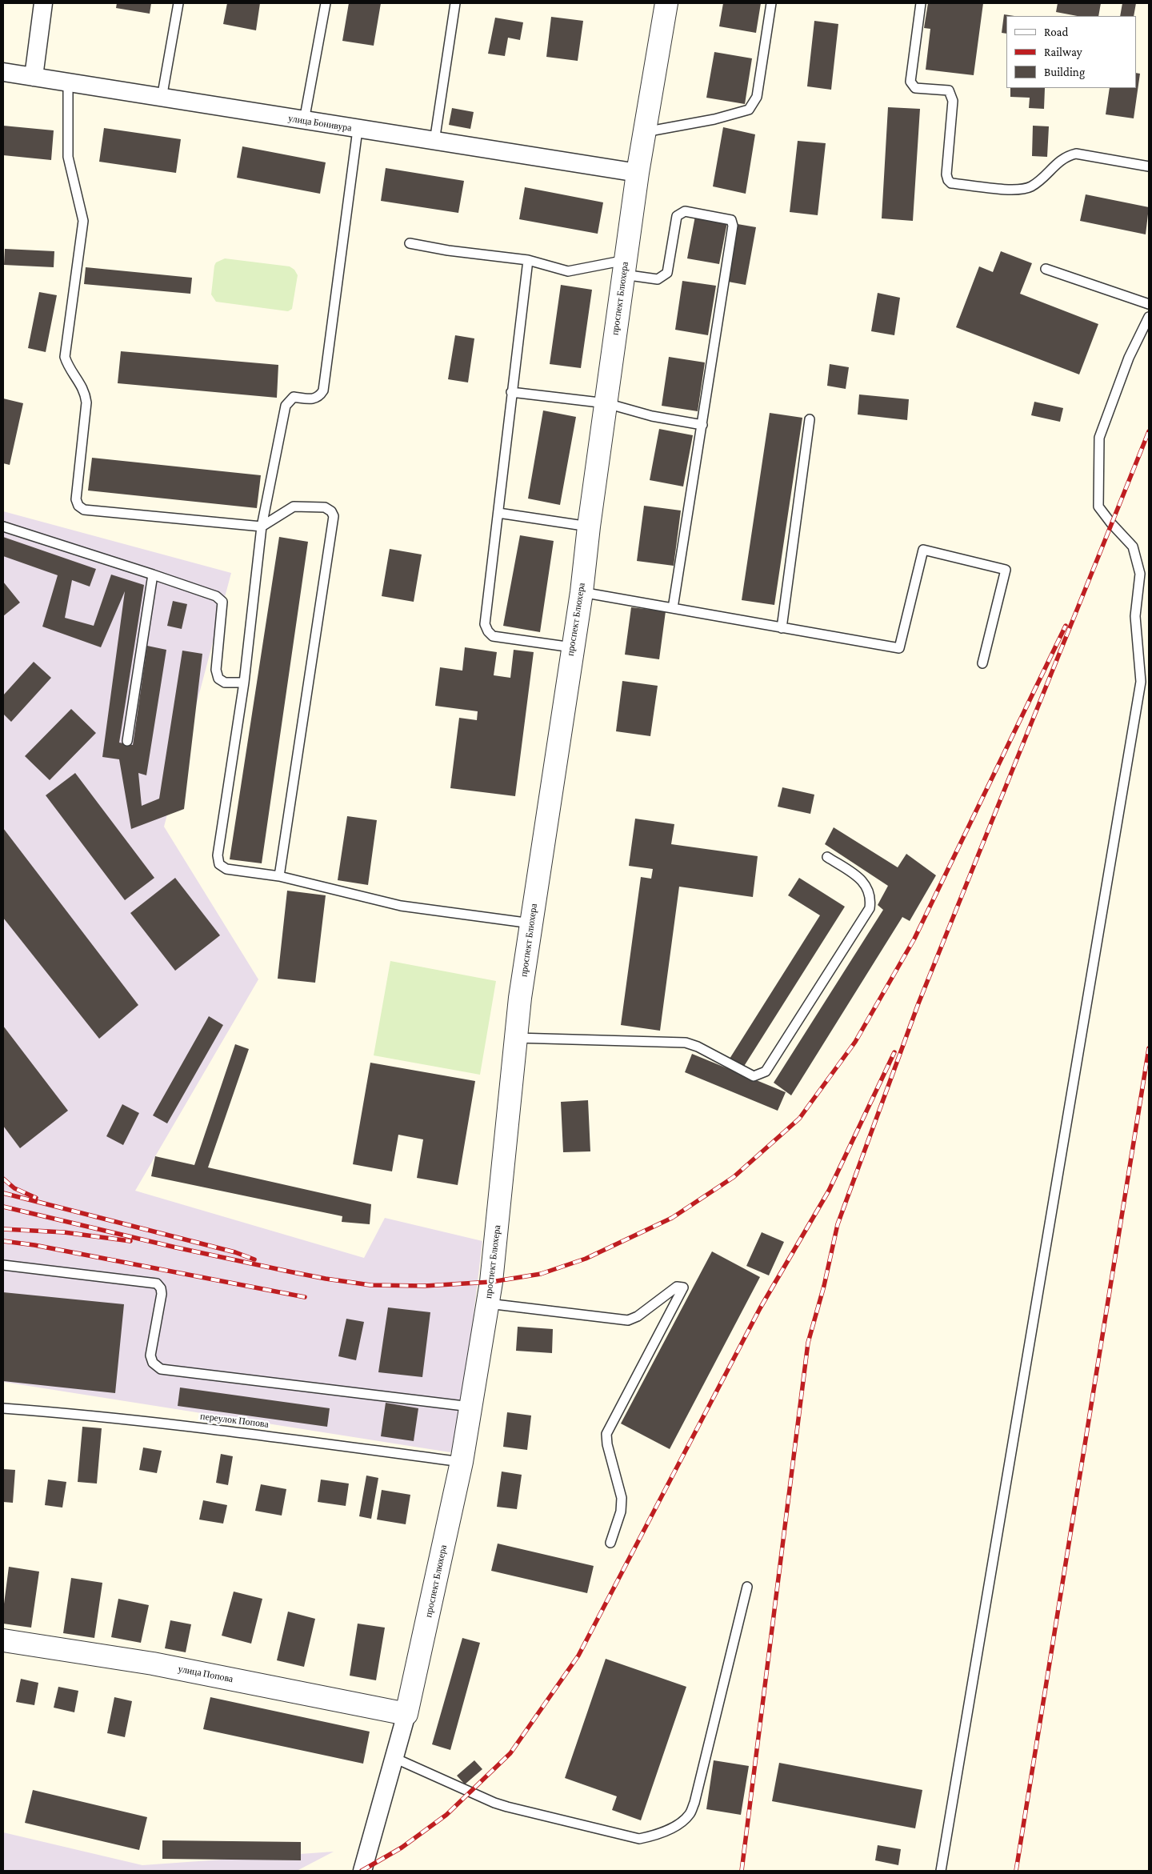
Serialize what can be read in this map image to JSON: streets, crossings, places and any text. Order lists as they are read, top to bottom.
{
  "streets": {
    "street": ["улица Бонивура", "проспект Блюхера", "улица Попова"],
    "lane": ["переулок Попова"]
  },
  "crossings": [
    ["улица Бонивура", "проспект Блюхера"],
    ["проспект Блюхера", "переулок Попова"],
    ["проспект Блюхера", "улица Попова"]
  ],
  "legend": ["Road", "Railway", "Building"]
}
